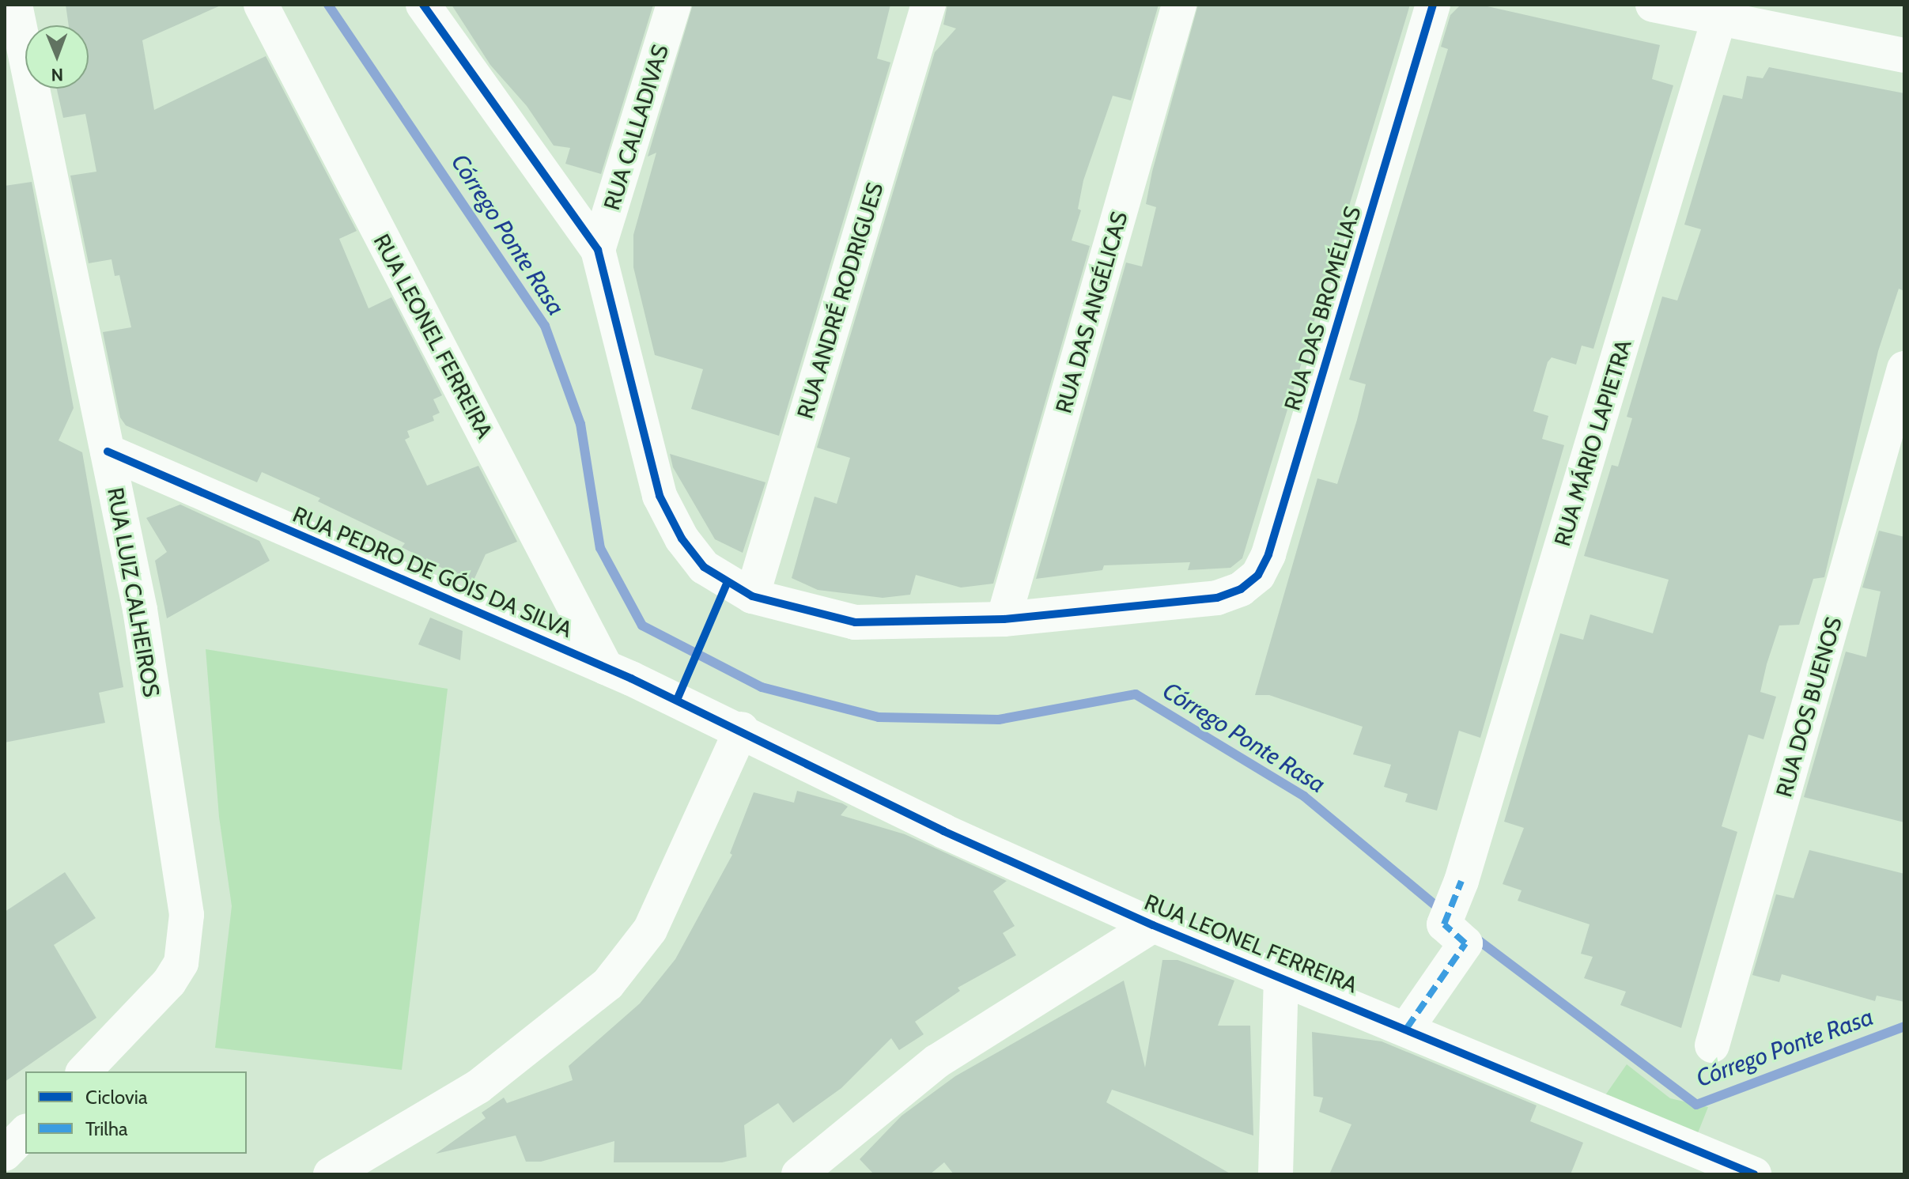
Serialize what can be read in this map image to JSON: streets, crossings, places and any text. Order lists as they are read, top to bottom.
{
  "streets": {
    "street": [
      "RUA CALLADIVAS",
      "RUA ANDRÉ RODRIGUES",
      "RUA DAS BROMÉLIAS",
      "RUA DAS ANGÉLICAS",
      "RUA LEONEL FERREIRA",
      "RUA MÁRIO LAPIETRA",
      "RUA PEDRO DE GÓIS DA SILVA",
      "RUA LUIZ CALHEIROS",
      "RUA DOS BUENOS"
    ]
  },
  "crossings": [
    ["RUA CALLADIVAS", "RUA DAS BROMÉLIAS"],
    ["RUA ANDRÉ RODRIGUES", "RUA DAS BROMÉLIAS"],
    ["RUA DAS BROMÉLIAS", "RUA DAS ANGÉLICAS"],
    ["RUA LEONEL FERREIRA", "RUA MÁRIO LAPIETRA"],
    ["RUA LEONEL FERREIRA", "RUA PEDRO DE GÓIS DA SILVA"],
    ["RUA PEDRO DE GÓIS DA SILVA", "RUA LUIZ CALHEIROS"]
  ],
  "water": ["Córrego Ponte Rasa"],
  "legend": ["Ciclovia", "Trilha"],
  "north": "bottom"
}
